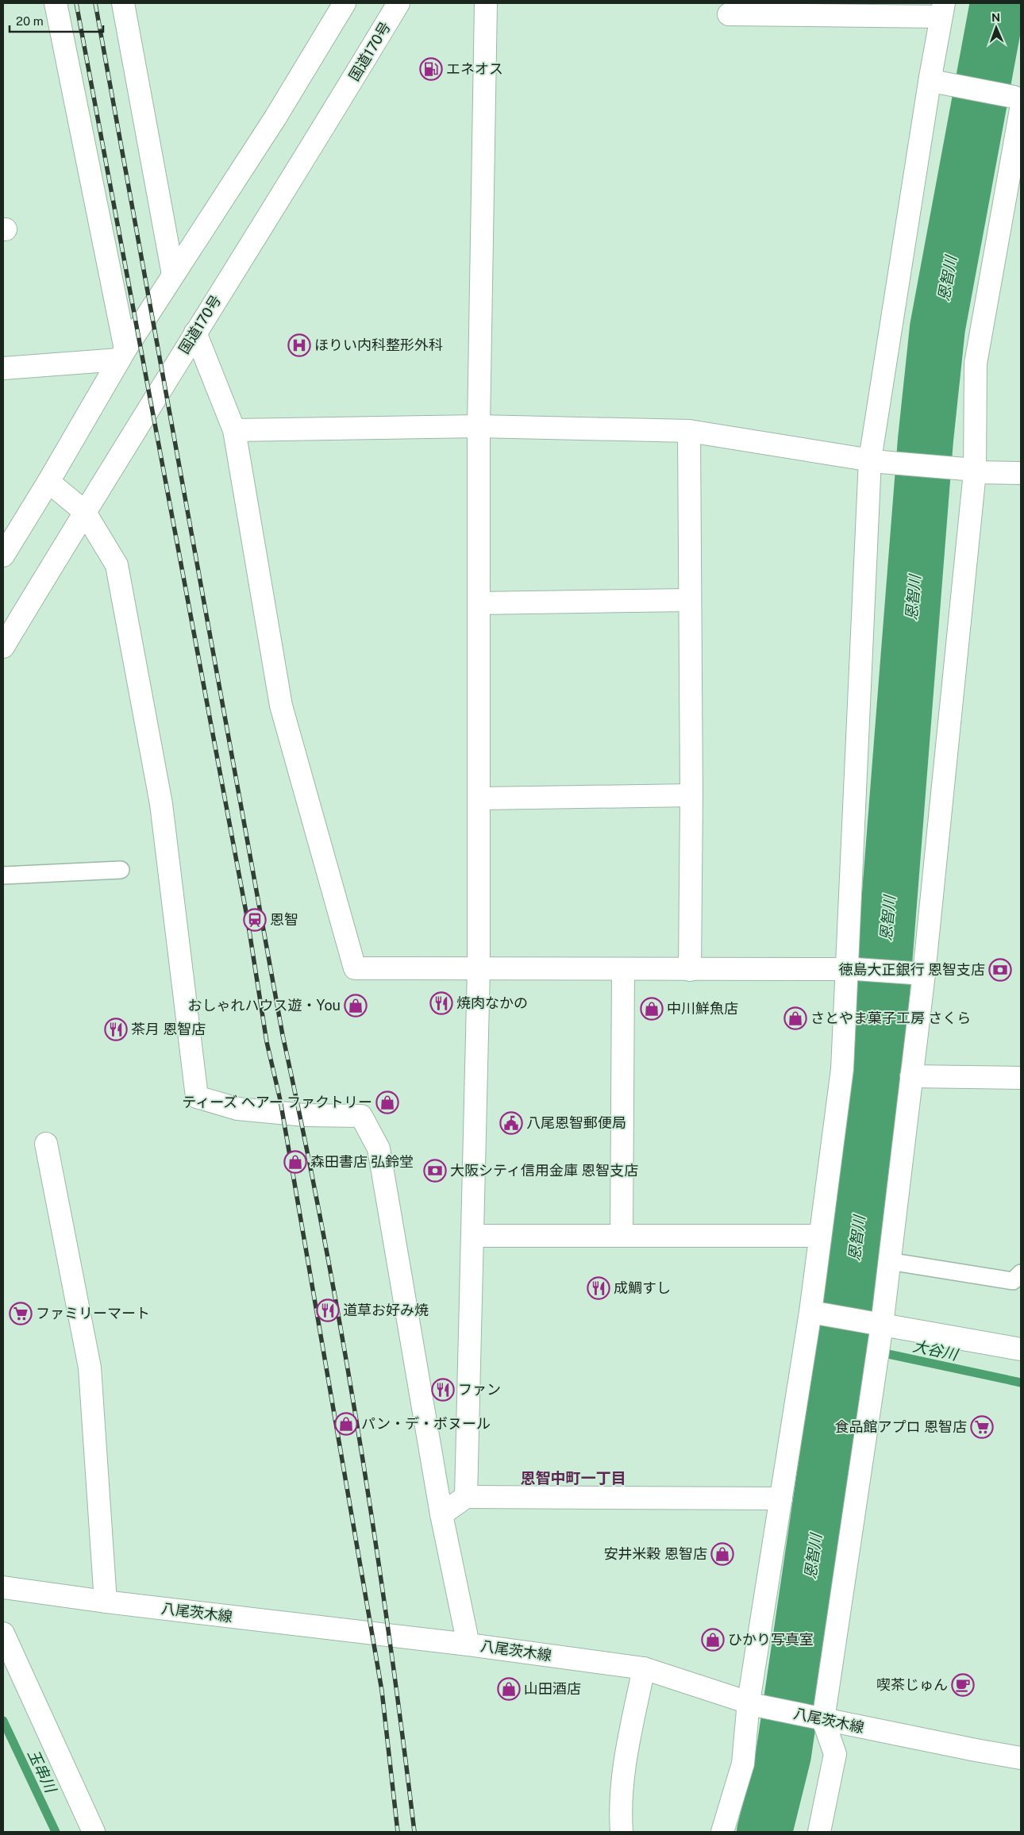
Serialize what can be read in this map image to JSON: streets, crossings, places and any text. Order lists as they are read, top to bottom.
{
  "streets": {
    "main road": ["国道170号", "八尾茨木線"]
  },
  "districts": ["恩智中町一丁目"],
  "water": ["恩智川", "大谷川", "玉串川"],
  "places": {
    "fuel station": ["エネオス"],
    "hospital": ["ほりい内科整形外科"],
    "station": ["恩智"],
    "bank": ["徳島大正銀行 恩智支店", "大阪シティ信用金庫 恩智支店"],
    "restaurant": [
      "焼肉なかの",
      "茶月 恩智店",
      "成鯛すし",
      "道草お好み焼",
      "ファン"
    ],
    "shop": [
      "おしゃれハウス遊・You",
      "中川鮮魚店",
      "さとやま菓子工房 さくら",
      "ティーズ ヘアー ファクトリー",
      "森田書店 弘鈴堂",
      "パン・デ・ボヌール",
      "安井米穀 恩智店",
      "ひかり写真室",
      "山田酒店"
    ],
    "public building": ["八尾恩智郵便局"],
    "supermarket": ["ファミリーマート", "食品館アプロ 恩智店"],
    "cafe": ["喫茶じゅん"]
  },
  "scale_bar": "20 m",
  "north": "top"
}
